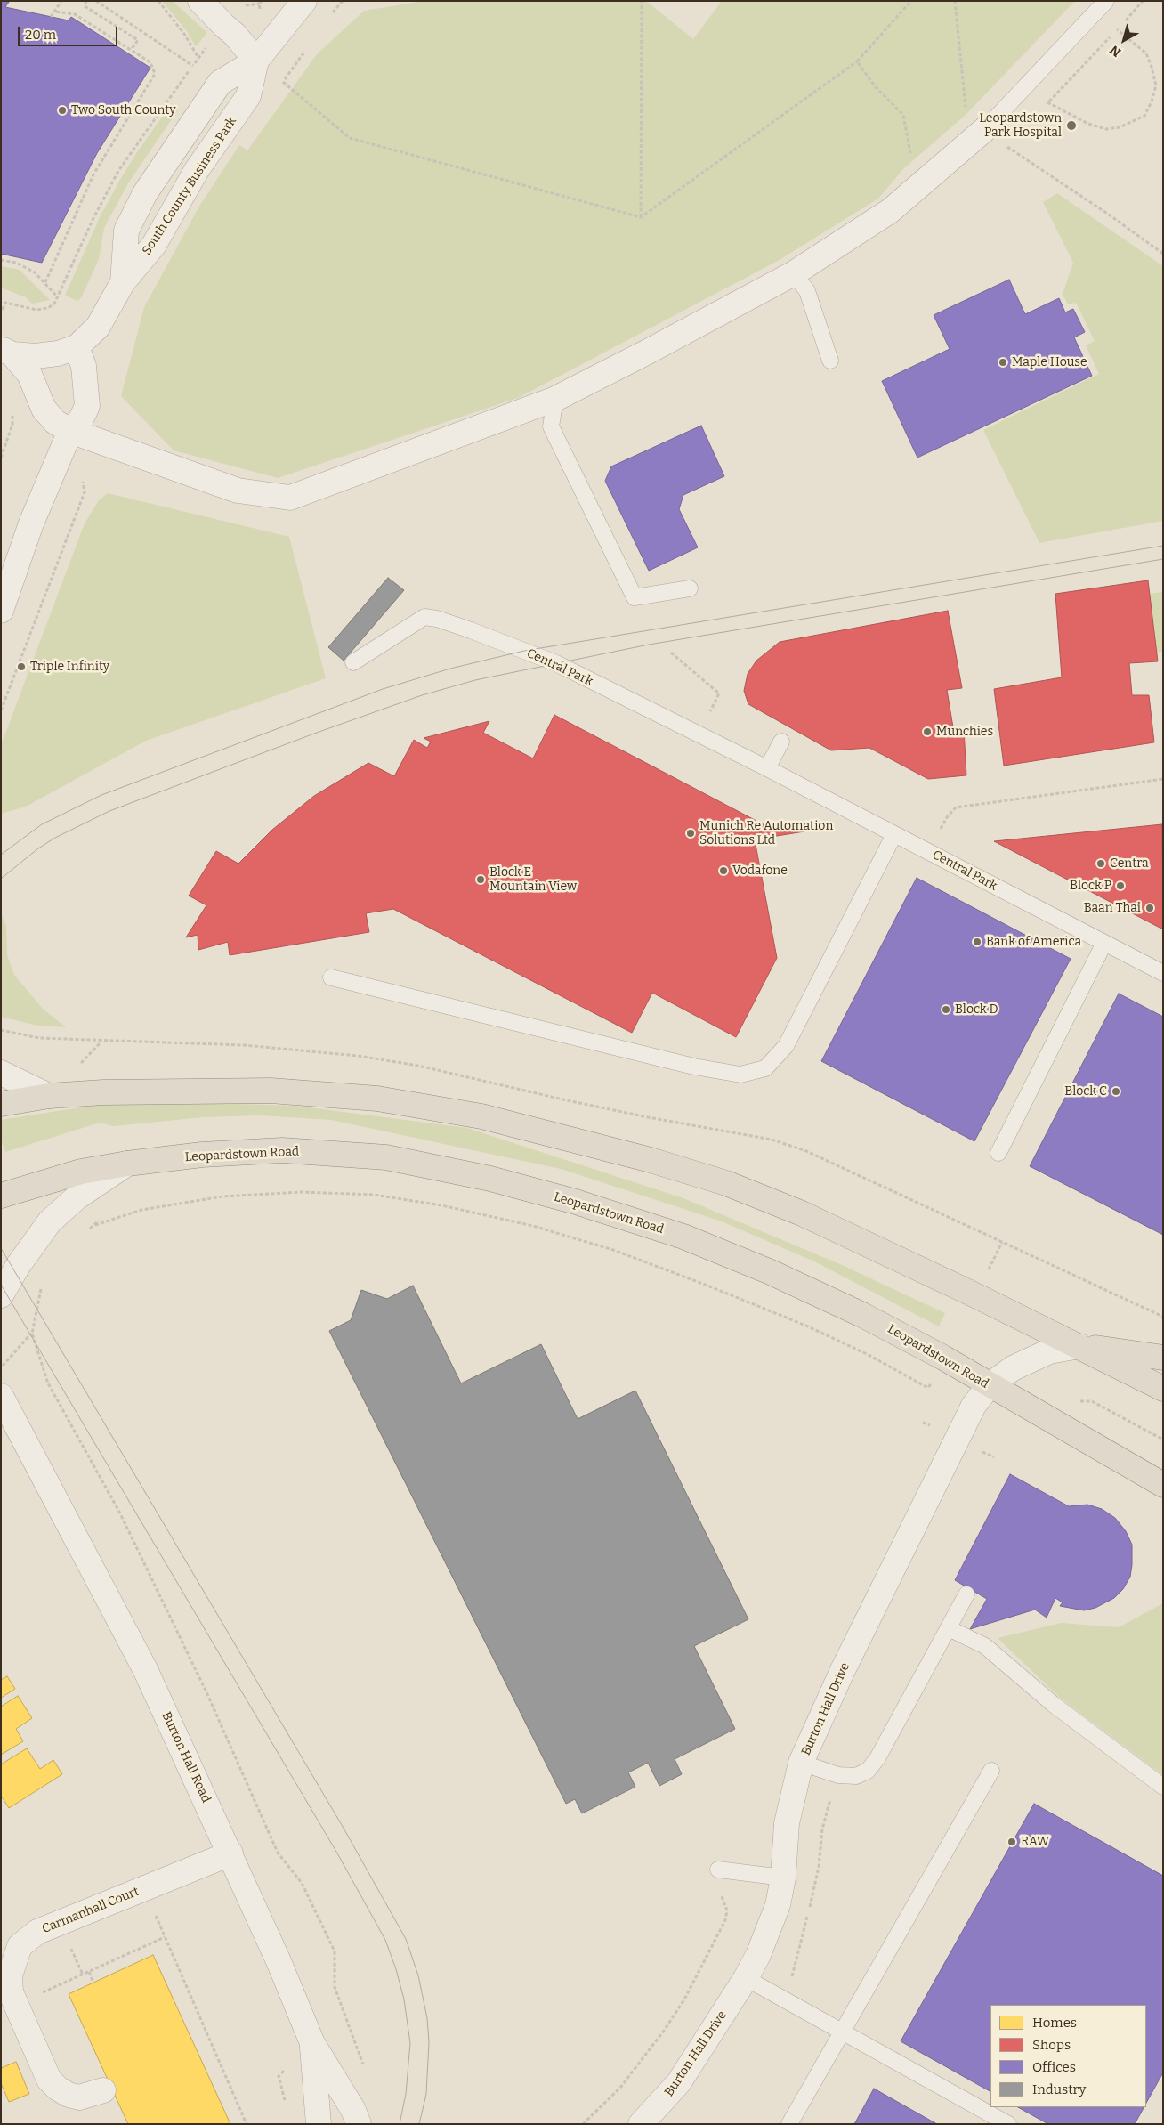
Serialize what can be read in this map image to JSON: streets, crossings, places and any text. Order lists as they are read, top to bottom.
{
  "streets": {
    "highway": ["Leopardstown Road"],
    "street": [
      "South County Business Park",
      "Burton Hall Drive",
      "Burton Hall Road",
      "Carmanhall Court"
    ],
    "lane": ["Central Park"]
  },
  "crossings": [
    ["Leopardstown Road", "Burton Hall Drive"],
    ["Burton Hall Road", "Carmanhall Court"]
  ],
  "places": [
    "Two South County",
    "Leopardstown Park Hospital",
    "Maple House",
    "Triple Infinity",
    "Munchies",
    "Munich Re Automation Solutions Ltd",
    "Centra",
    "Vodafone",
    "Block E Mountain View",
    "Block P",
    "Baan Thai",
    "Bank of America",
    "Block D",
    "Block C",
    "RAW"
  ],
  "legend": [
    "Homes",
    "Shops",
    "Offices",
    "Industry"
  ],
  "scale_bar": "20 m",
  "north": "bottom left"
}
